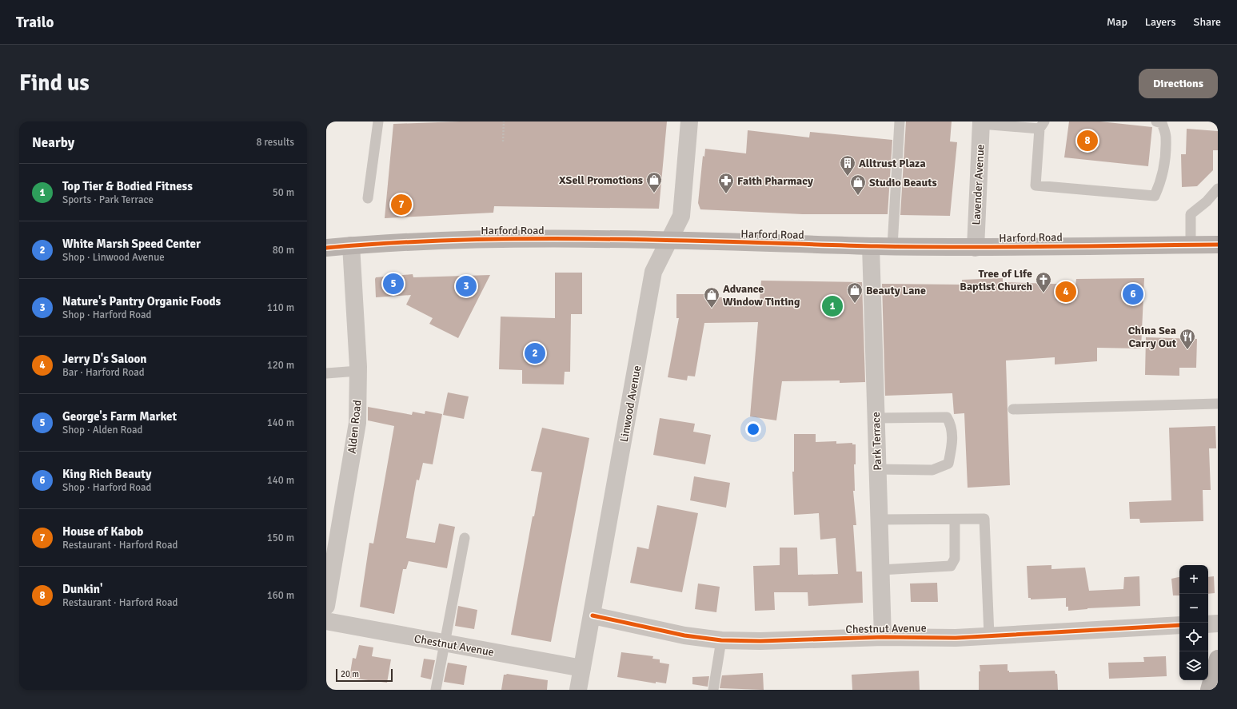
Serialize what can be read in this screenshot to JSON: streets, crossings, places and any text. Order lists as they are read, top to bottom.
{
  "streets": {
    "main road": ["Harford Road"],
    "street": [
      "Lavender Avenue",
      "Linwood Avenue",
      "Alden Road",
      "Park Terrace",
      "Chestnut Avenue"
    ]
  },
  "crossings": [
    ["Lavender Avenue", "Harford Road"],
    ["Harford Road", "Linwood Avenue"],
    ["Harford Road", "Alden Road"],
    ["Harford Road", "Park Terrace"],
    ["Linwood Avenue", "Chestnut Avenue"],
    ["Park Terrace", "Chestnut Avenue"]
  ],
  "places": {
    "building": ["Alltrust Plaza"],
    "shop": [
      "XSell Promotions",
      "Studio Beauts",
      "Beauty Lane",
      "Advance Window Tinting"
    ],
    "pharmacy": ["Faith Pharmacy"],
    "church": ["Tree of Life Baptist Church"],
    "restaurant": ["China Sea Carry Out"]
  },
  "scale_bar": "20 m",
  "page": {
    "header": "Trailo",
    "nav": ["Map", "Layers", "Share"],
    "buttons": "Directions",
    "title": "Find us",
    "heading": ["Nearby", "8 results"],
    "pins": [
      "8",
      "7",
      "5",
      "3",
      "4",
      "6",
      "1",
      "2"
    ],
    "list": [
      {
        "mark": "1",
        "name": "Top Tier & Bodied Fitness",
        "note": "Sports · Park Terrace",
        "value": "50 m"
      },
      {
        "mark": "2",
        "name": "White Marsh Speed Center",
        "note": "Shop · Linwood Avenue",
        "value": "80 m"
      },
      {
        "mark": "3",
        "name": "Nature's Pantry Organic Foods",
        "note": "Shop · Harford Road",
        "value": "110 m"
      },
      {
        "mark": "4",
        "name": "Jerry D's Saloon",
        "note": "Bar · Harford Road",
        "value": "120 m"
      },
      {
        "mark": "5",
        "name": "George's Farm Market",
        "note": "Shop · Alden Road",
        "value": "140 m"
      },
      {
        "mark": "6",
        "name": "King Rich Beauty",
        "note": "Shop · Harford Road",
        "value": "140 m"
      },
      {
        "mark": "7",
        "name": "House of Kabob",
        "note": "Restaurant · Harford Road",
        "value": "150 m"
      },
      {
        "mark": "8",
        "name": "Dunkin'",
        "note": "Restaurant · Harford Road",
        "value": "160 m"
      }
    ],
    "map_buttons": ["+", "−"],
    "scale": "20 m"
  }
}
